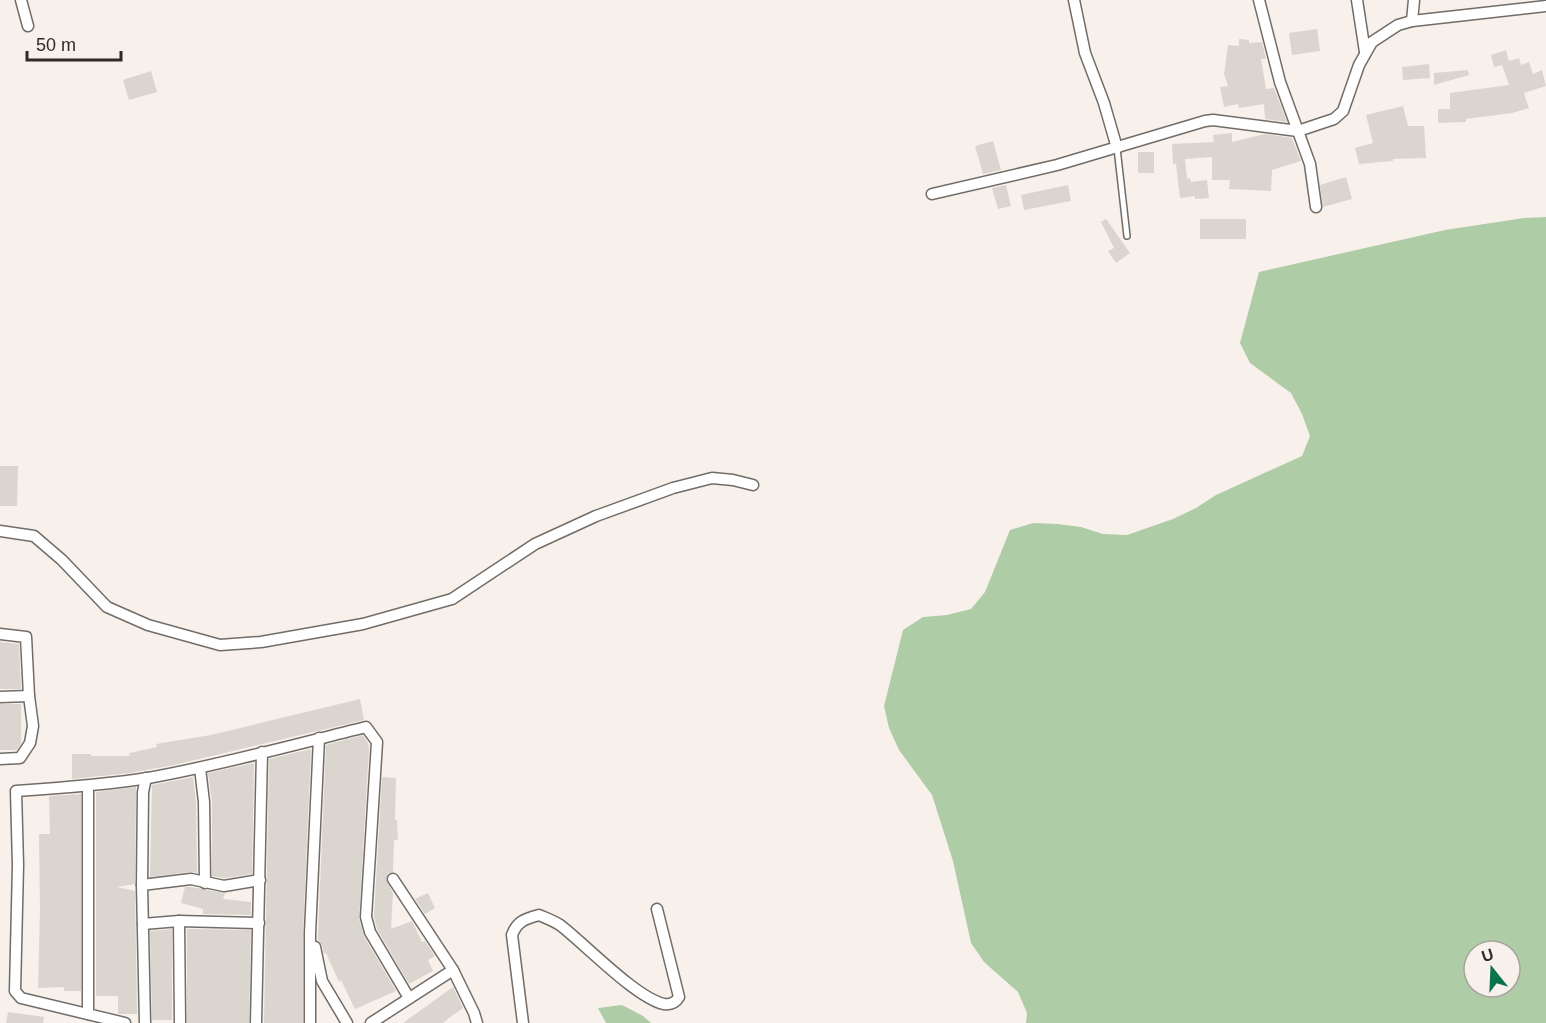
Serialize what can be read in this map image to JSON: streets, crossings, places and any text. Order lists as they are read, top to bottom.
{
  "scale_bar": "50 m",
  "north": "top"
}
